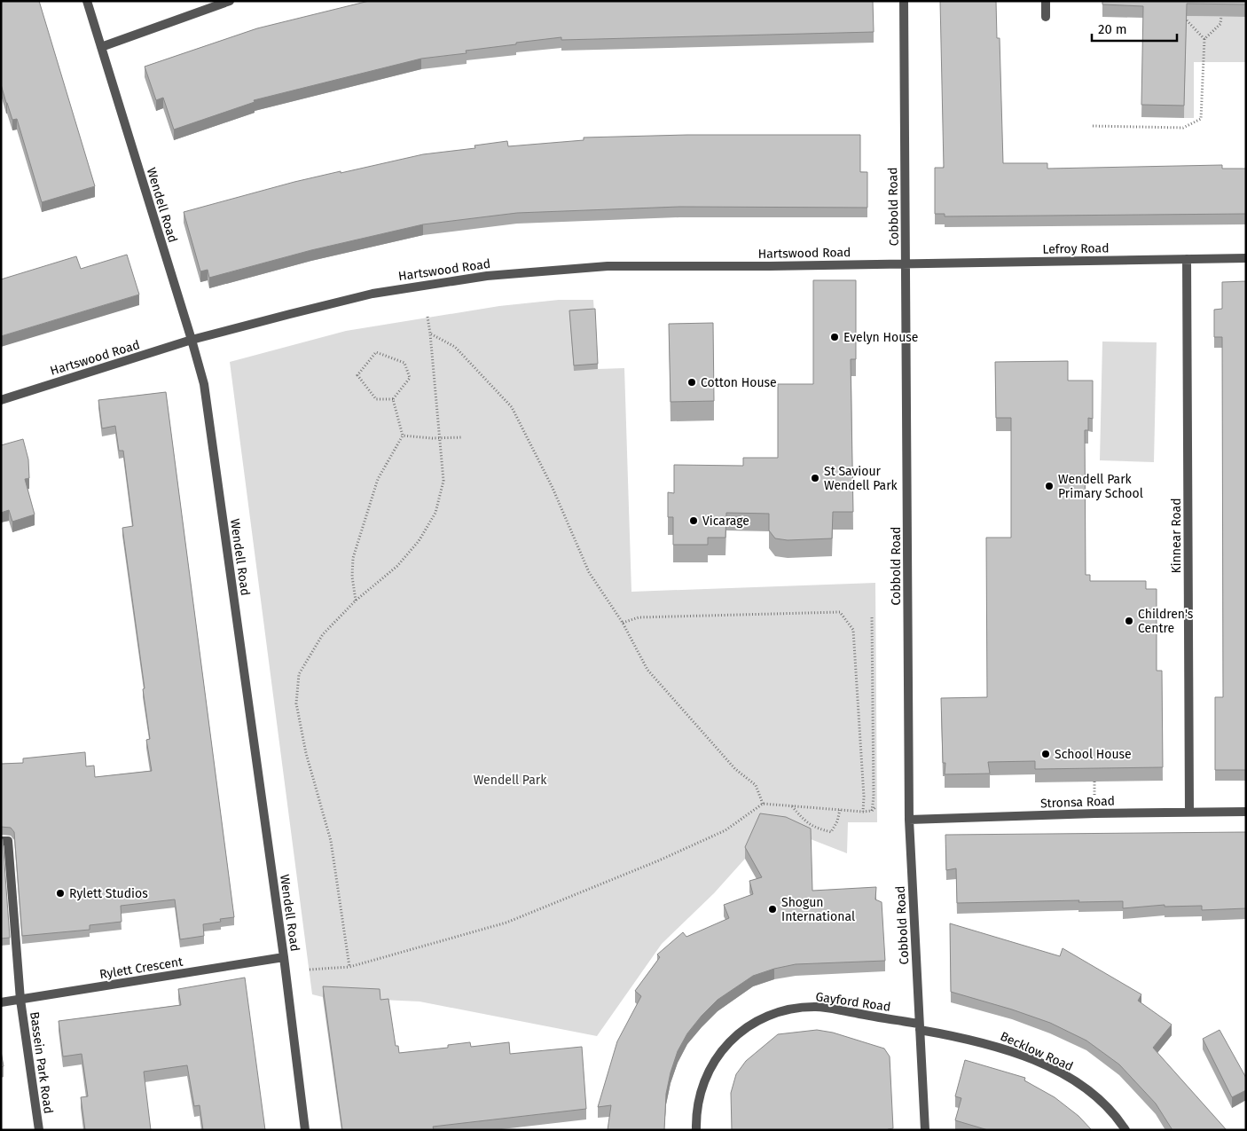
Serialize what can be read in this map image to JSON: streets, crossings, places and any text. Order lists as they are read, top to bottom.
{
  "streets": {
    "street": [
      "Wendell Road",
      "Cobbold Road",
      "Lefroy Road",
      "Hartswood Road",
      "Kinnear Road",
      "Stronsa Road",
      "Rylett Crescent",
      "Gayford Road",
      "Becklow Road",
      "Bassein Park Road"
    ]
  },
  "crossings": [
    ["Wendell Road", "Hartswood Road"],
    ["Wendell Road", "Rylett Crescent"],
    ["Cobbold Road", "Lefroy Road"],
    ["Cobbold Road", "Hartswood Road"],
    ["Cobbold Road", "Stronsa Road"],
    ["Cobbold Road", "Gayford Road"],
    ["Cobbold Road", "Becklow Road"],
    ["Lefroy Road", "Hartswood Road"],
    ["Lefroy Road", "Kinnear Road"],
    ["Kinnear Road", "Stronsa Road"],
    ["Rylett Crescent", "Bassein Park Road"],
    ["Gayford Road", "Becklow Road"]
  ],
  "parks": ["Wendell Park"],
  "places": [
    "Evelyn House",
    "Cotton House",
    "St Saviour Wendell Park",
    "Wendell Park Primary School",
    "Vicarage",
    "Children's Centre",
    "School House",
    "Rylett Studios",
    "Shogun International"
  ],
  "scale_bar": "20 m"
}
